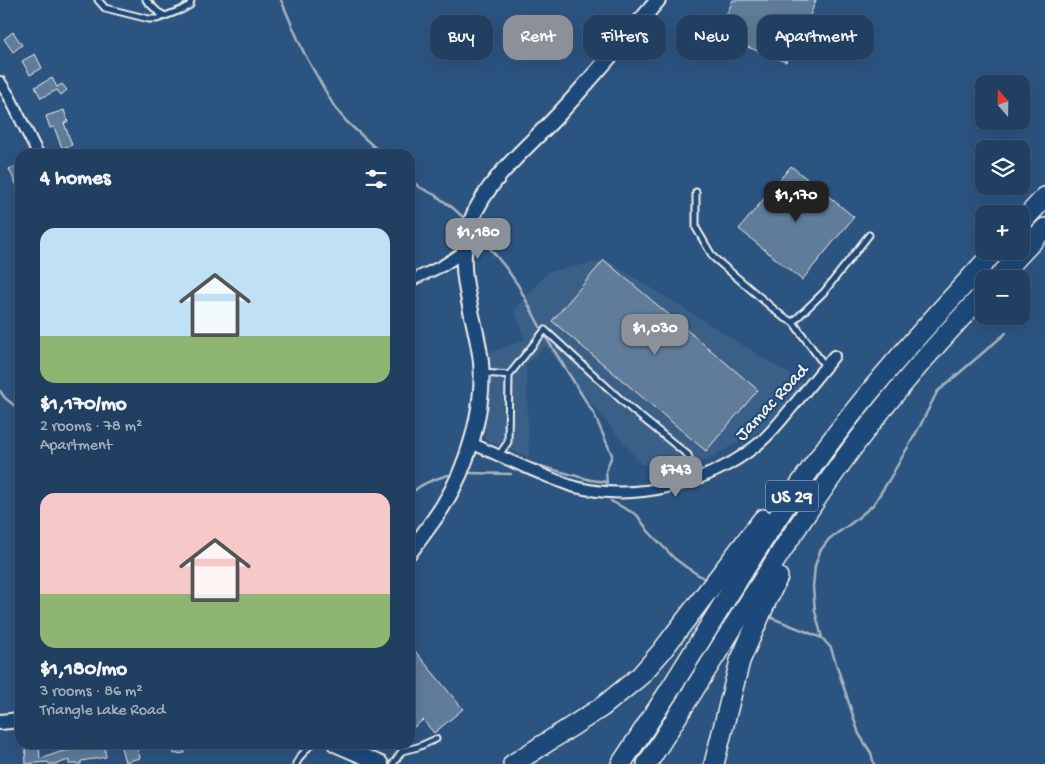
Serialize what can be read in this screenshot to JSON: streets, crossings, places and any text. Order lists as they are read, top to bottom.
{
  "streets": {
    "highway": ["US 29"],
    "street": ["Jamac Road"]
  },
  "north": "top",
  "page": {
    "chip": [
      "Buy",
      "Rent",
      "Filters",
      "New",
      "Apartment"
    ],
    "map_buttons": ["+", "−"],
    "heading": "4 homes",
    "price": [
      "$1,170",
      "$1,180",
      "$1,030",
      "$743"
    ],
    "list": [
      {
        "name": "$1,170/mo",
        "note": "2 rooms · 78 m² · Apartment"
      },
      {
        "name": "$1,180/mo",
        "note": "3 rooms · 86 m² · Triangle Lake Road"
      }
    ]
  }
}
